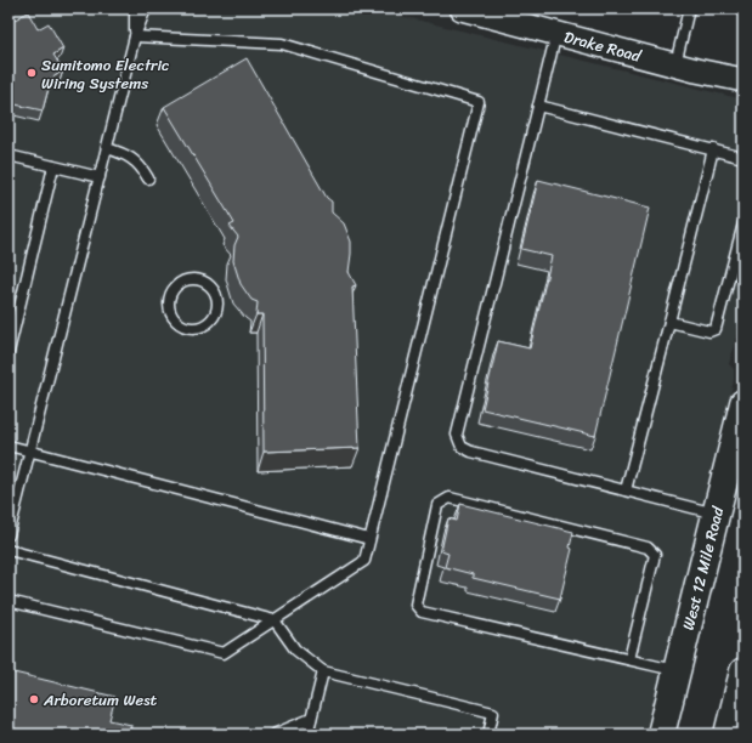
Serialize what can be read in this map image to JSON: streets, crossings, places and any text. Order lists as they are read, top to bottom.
{
  "streets": {
    "main road": ["West 12 Mile Road"],
    "street": ["Drake Road"]
  },
  "places": ["Sumitomo Electric Wiring Systems", "Arboretum West"]
}
